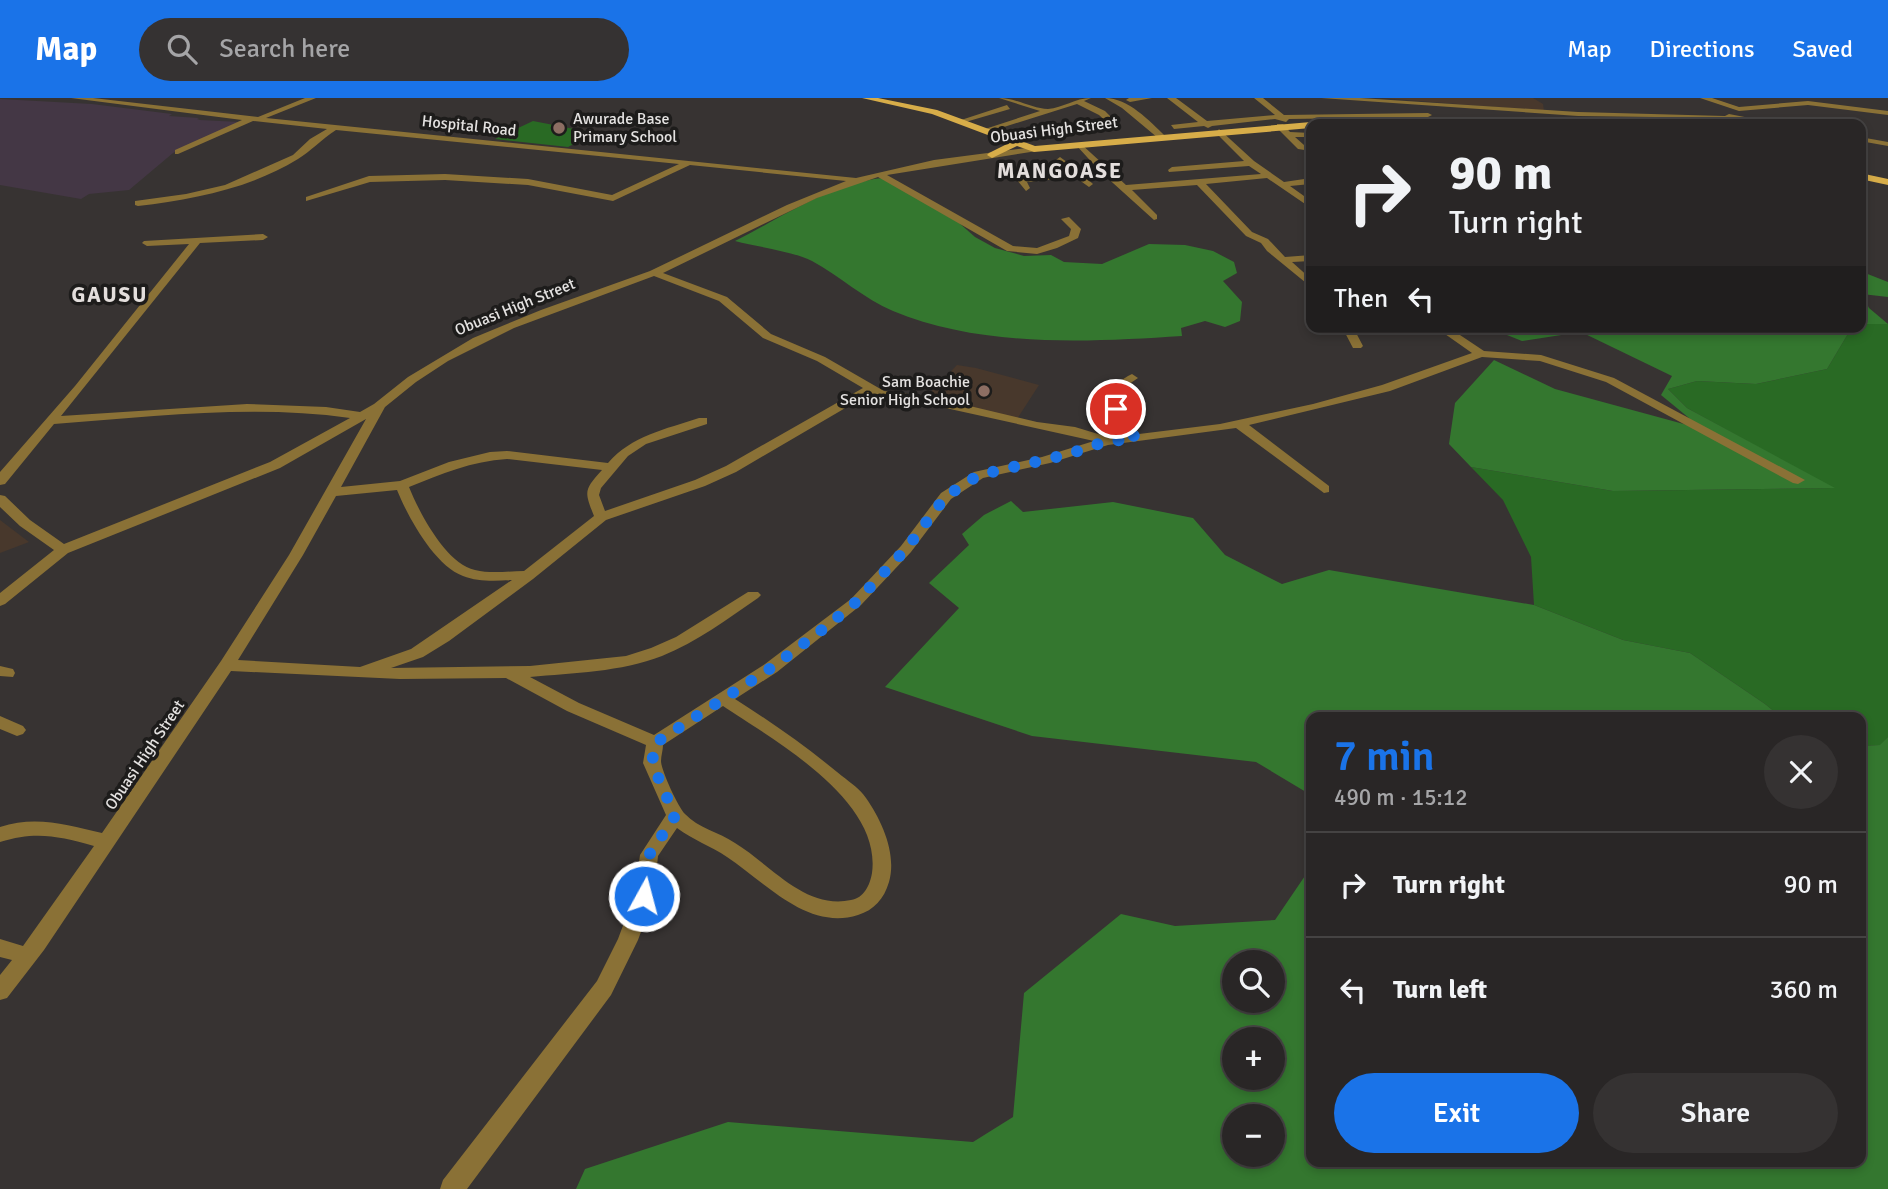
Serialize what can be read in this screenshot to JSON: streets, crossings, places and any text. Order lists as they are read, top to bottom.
{
  "streets": {
    "main road": ["Obuasi High Street"],
    "street": ["Hospital Road"]
  },
  "crossings": [
    ["Hospital Road", "Obuasi High Street"]
  ],
  "districts": ["MANGOASE", "GAUSU"],
  "places": ["Awurade Base Primary School", "Sam Boachie Senior High School"],
  "page": {
    "header": "Map",
    "search": "Search here",
    "nav": ["Map", "Directions", "Saved"],
    "turn": ["90 m", "Turn right"],
    "then": "Then",
    "heading": ["7 min", "490 m · 15:12"],
    "list": [
      {
        "name": "Turn right",
        "value": "90 m"
      },
      {
        "name": "Turn left",
        "value": "360 m"
      }
    ],
    "map_buttons": ["+", "−"],
    "buttons": ["Exit", "Share"]
  }
}
